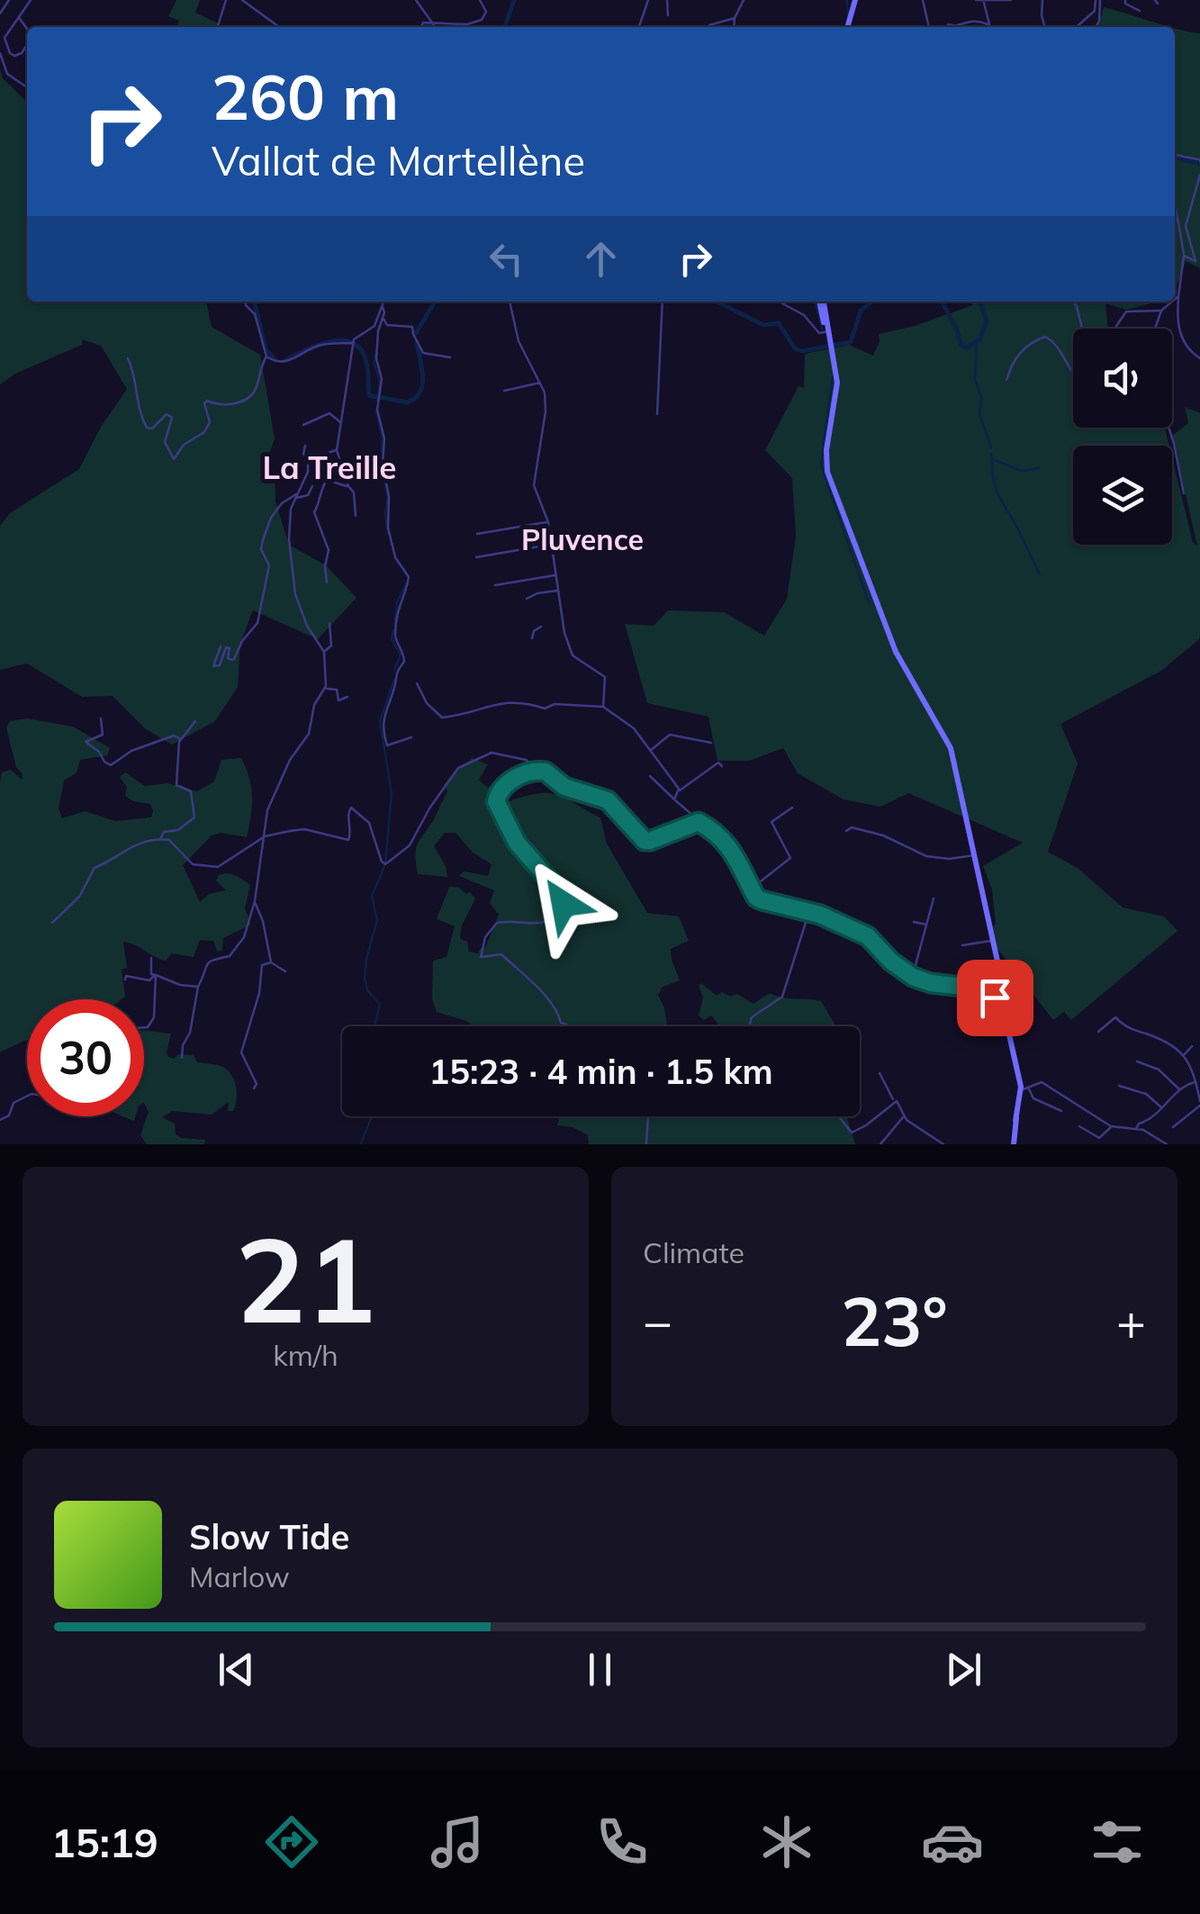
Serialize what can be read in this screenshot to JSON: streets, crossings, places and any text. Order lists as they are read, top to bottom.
{
  "districts": ["La Treille", "Pluvence"],
  "page": {
    "turn": ["260 m", "Vallat de Martellène"],
    "limit": "30",
    "trip": "15:23 · 4 min · 1.5 km",
    "tile": [
      ["21", "km/h"],
      "Climate"
    ],
    "heat": ["−", "23°", "+"],
    "song": ["Slow Tide", "Marlow"],
    "tabs": "15:19"
  }
}
